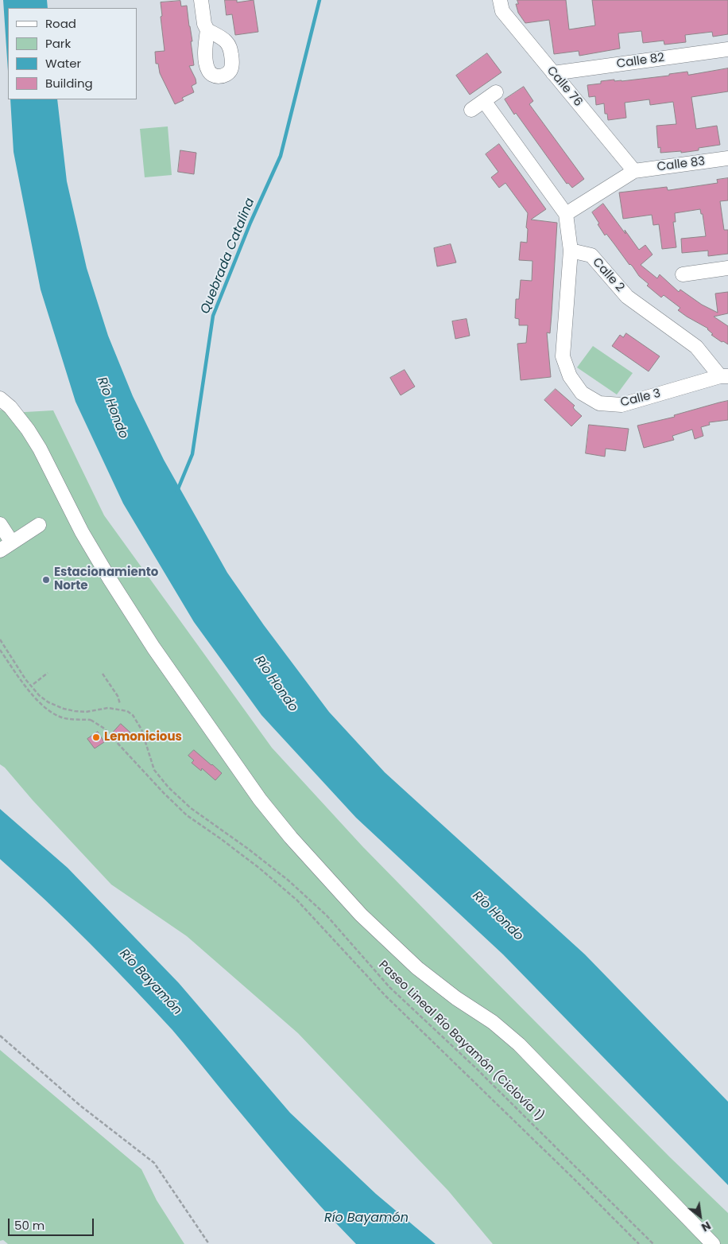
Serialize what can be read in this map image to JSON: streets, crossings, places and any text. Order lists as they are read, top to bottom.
{
  "streets": {
    "street": [
      "Calle 82",
      "Calle 76",
      "Calle 83",
      "Calle 2",
      "Calle 3"
    ],
    "path": ["Paseo Lineal Río Bayamón (Ciclovía 1)"]
  },
  "crossings": [
    ["Calle 82", "Calle 76"],
    ["Calle 76", "Calle 83"],
    ["Calle 2", "Calle 3"]
  ],
  "water": ["Quebrada Catalina", "Río Hondo", "Río Bayamón"],
  "places": ["Estacionamiento Norte", "Lemonicious"],
  "legend": [
    "Road",
    "Park",
    "Water",
    "Building"
  ],
  "scale_bar": "50 m",
  "north": "bottom right"
}
